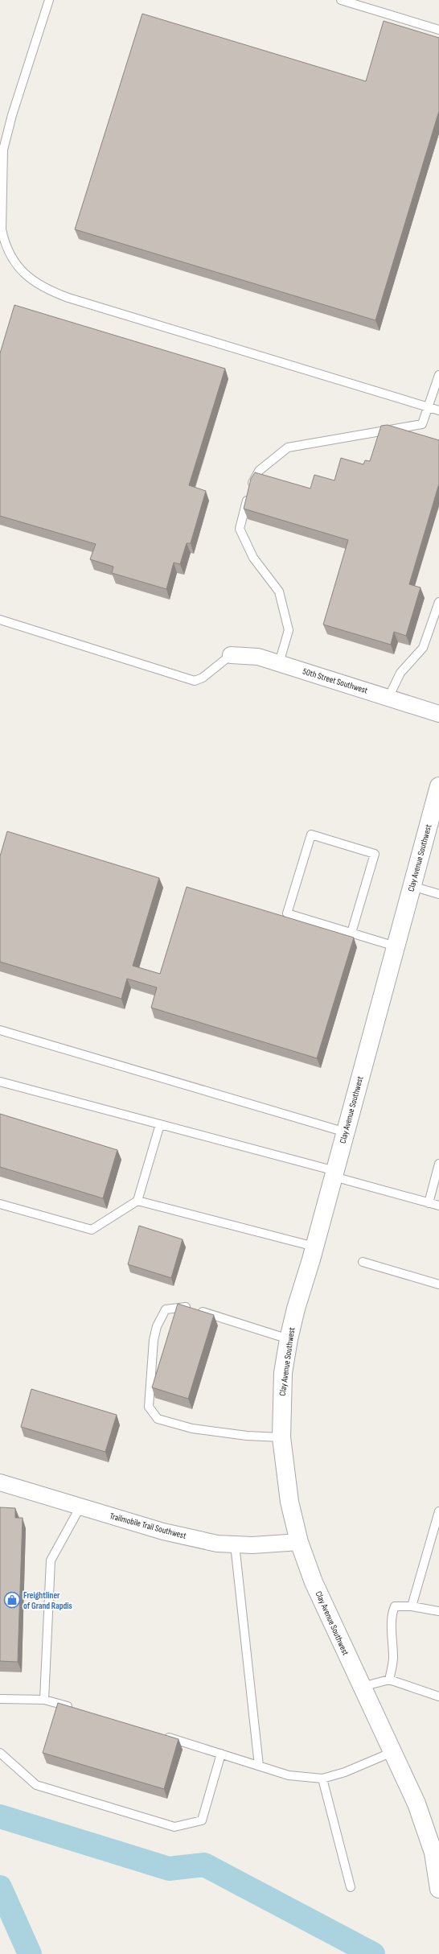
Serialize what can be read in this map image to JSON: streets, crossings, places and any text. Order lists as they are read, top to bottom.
{
  "streets": {
    "street": ["50th Street Southwest", "Clay Avenue Southwest", "Trailmobile Trail Southwest"]
  },
  "crossings": [
    ["Clay Avenue Southwest", "Trailmobile Trail Southwest"]
  ],
  "places": {
    "shop": ["Freightliner of Grand Rapdis"]
  }
}
